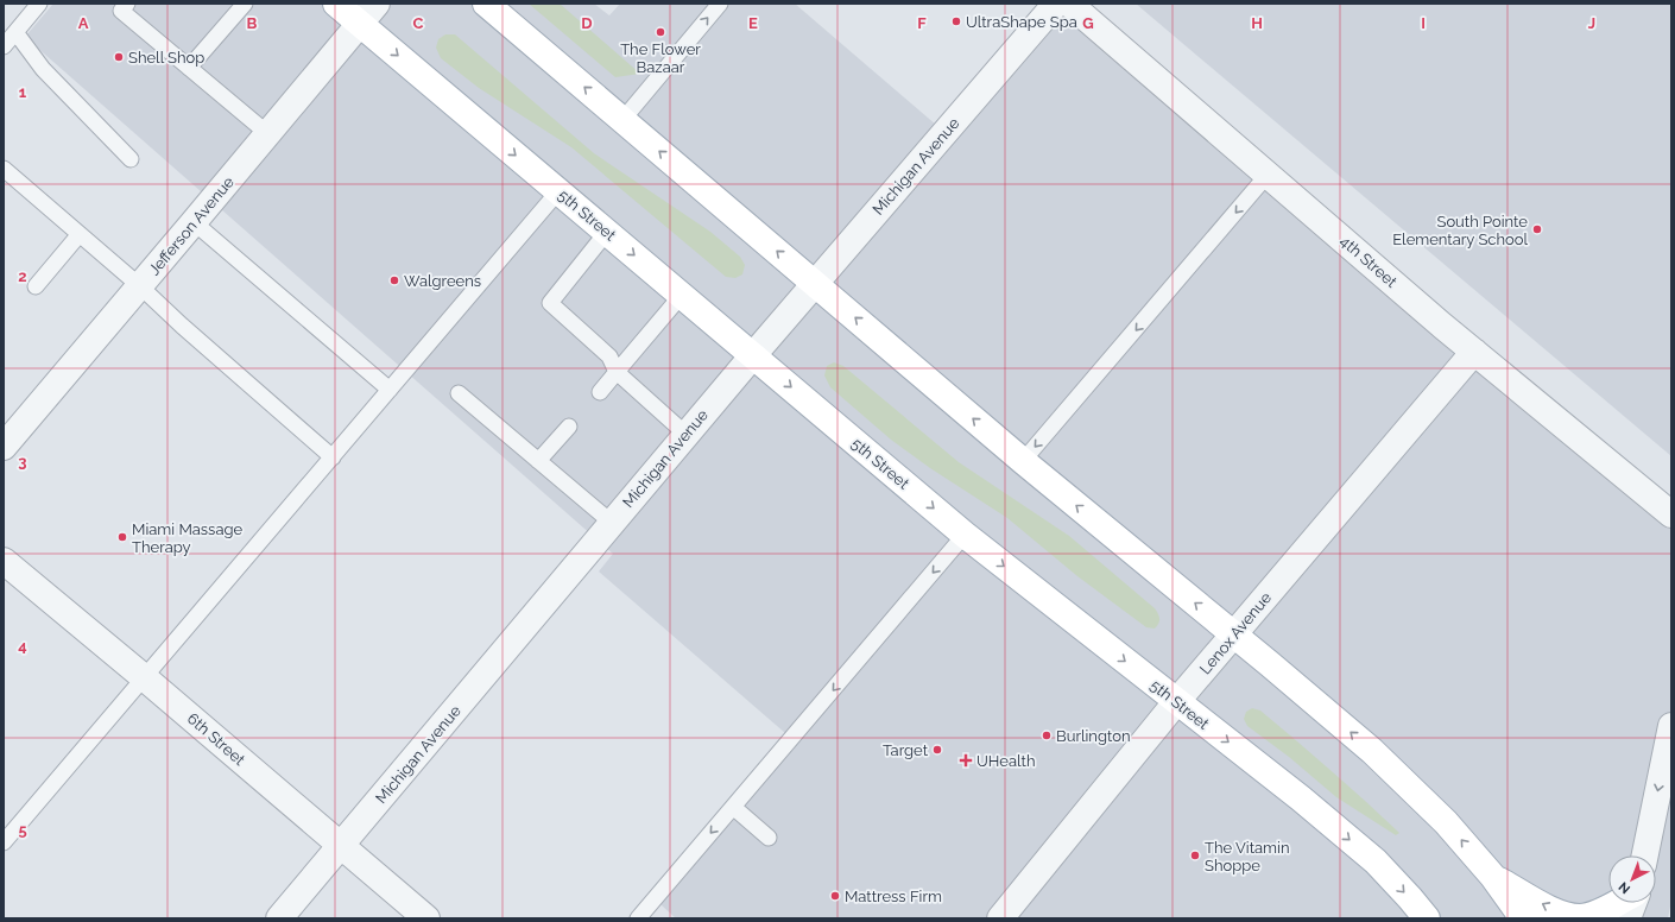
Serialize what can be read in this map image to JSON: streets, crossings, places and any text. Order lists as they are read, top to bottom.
{
  "streets": {
    "main road": ["5th Street"],
    "street": [
      "Michigan Avenue",
      "Jefferson Avenue",
      "4th Street",
      "Lenox Avenue",
      "6th Street"
    ]
  },
  "crossings": [
    ["Michigan Avenue", "5th Street"],
    ["Michigan Avenue", "6th Street"],
    ["5th Street", "Jefferson Avenue"],
    ["5th Street", "Lenox Avenue"],
    ["4th Street", "Lenox Avenue"]
  ],
  "places": {
    "other": [
      "UltraShape Spa",
      "The Flower Bazaar",
      "Shell Shop",
      "South Pointe Elementary School",
      "Walgreens",
      "Miami Massage Therapy",
      "Burlington",
      "Target",
      "The Vitamin Shoppe",
      "Mattress Firm"
    ],
    "health": ["UHealth"]
  },
  "north": "bottom left",
  "grid": {
    "columns": [
      "A",
      "B",
      "C",
      "D",
      "E",
      "F",
      "G",
      "H",
      "I",
      "J"
    ],
    "rows": [
      "1",
      "2",
      "3",
      "4",
      "5"
    ]
  }
}
